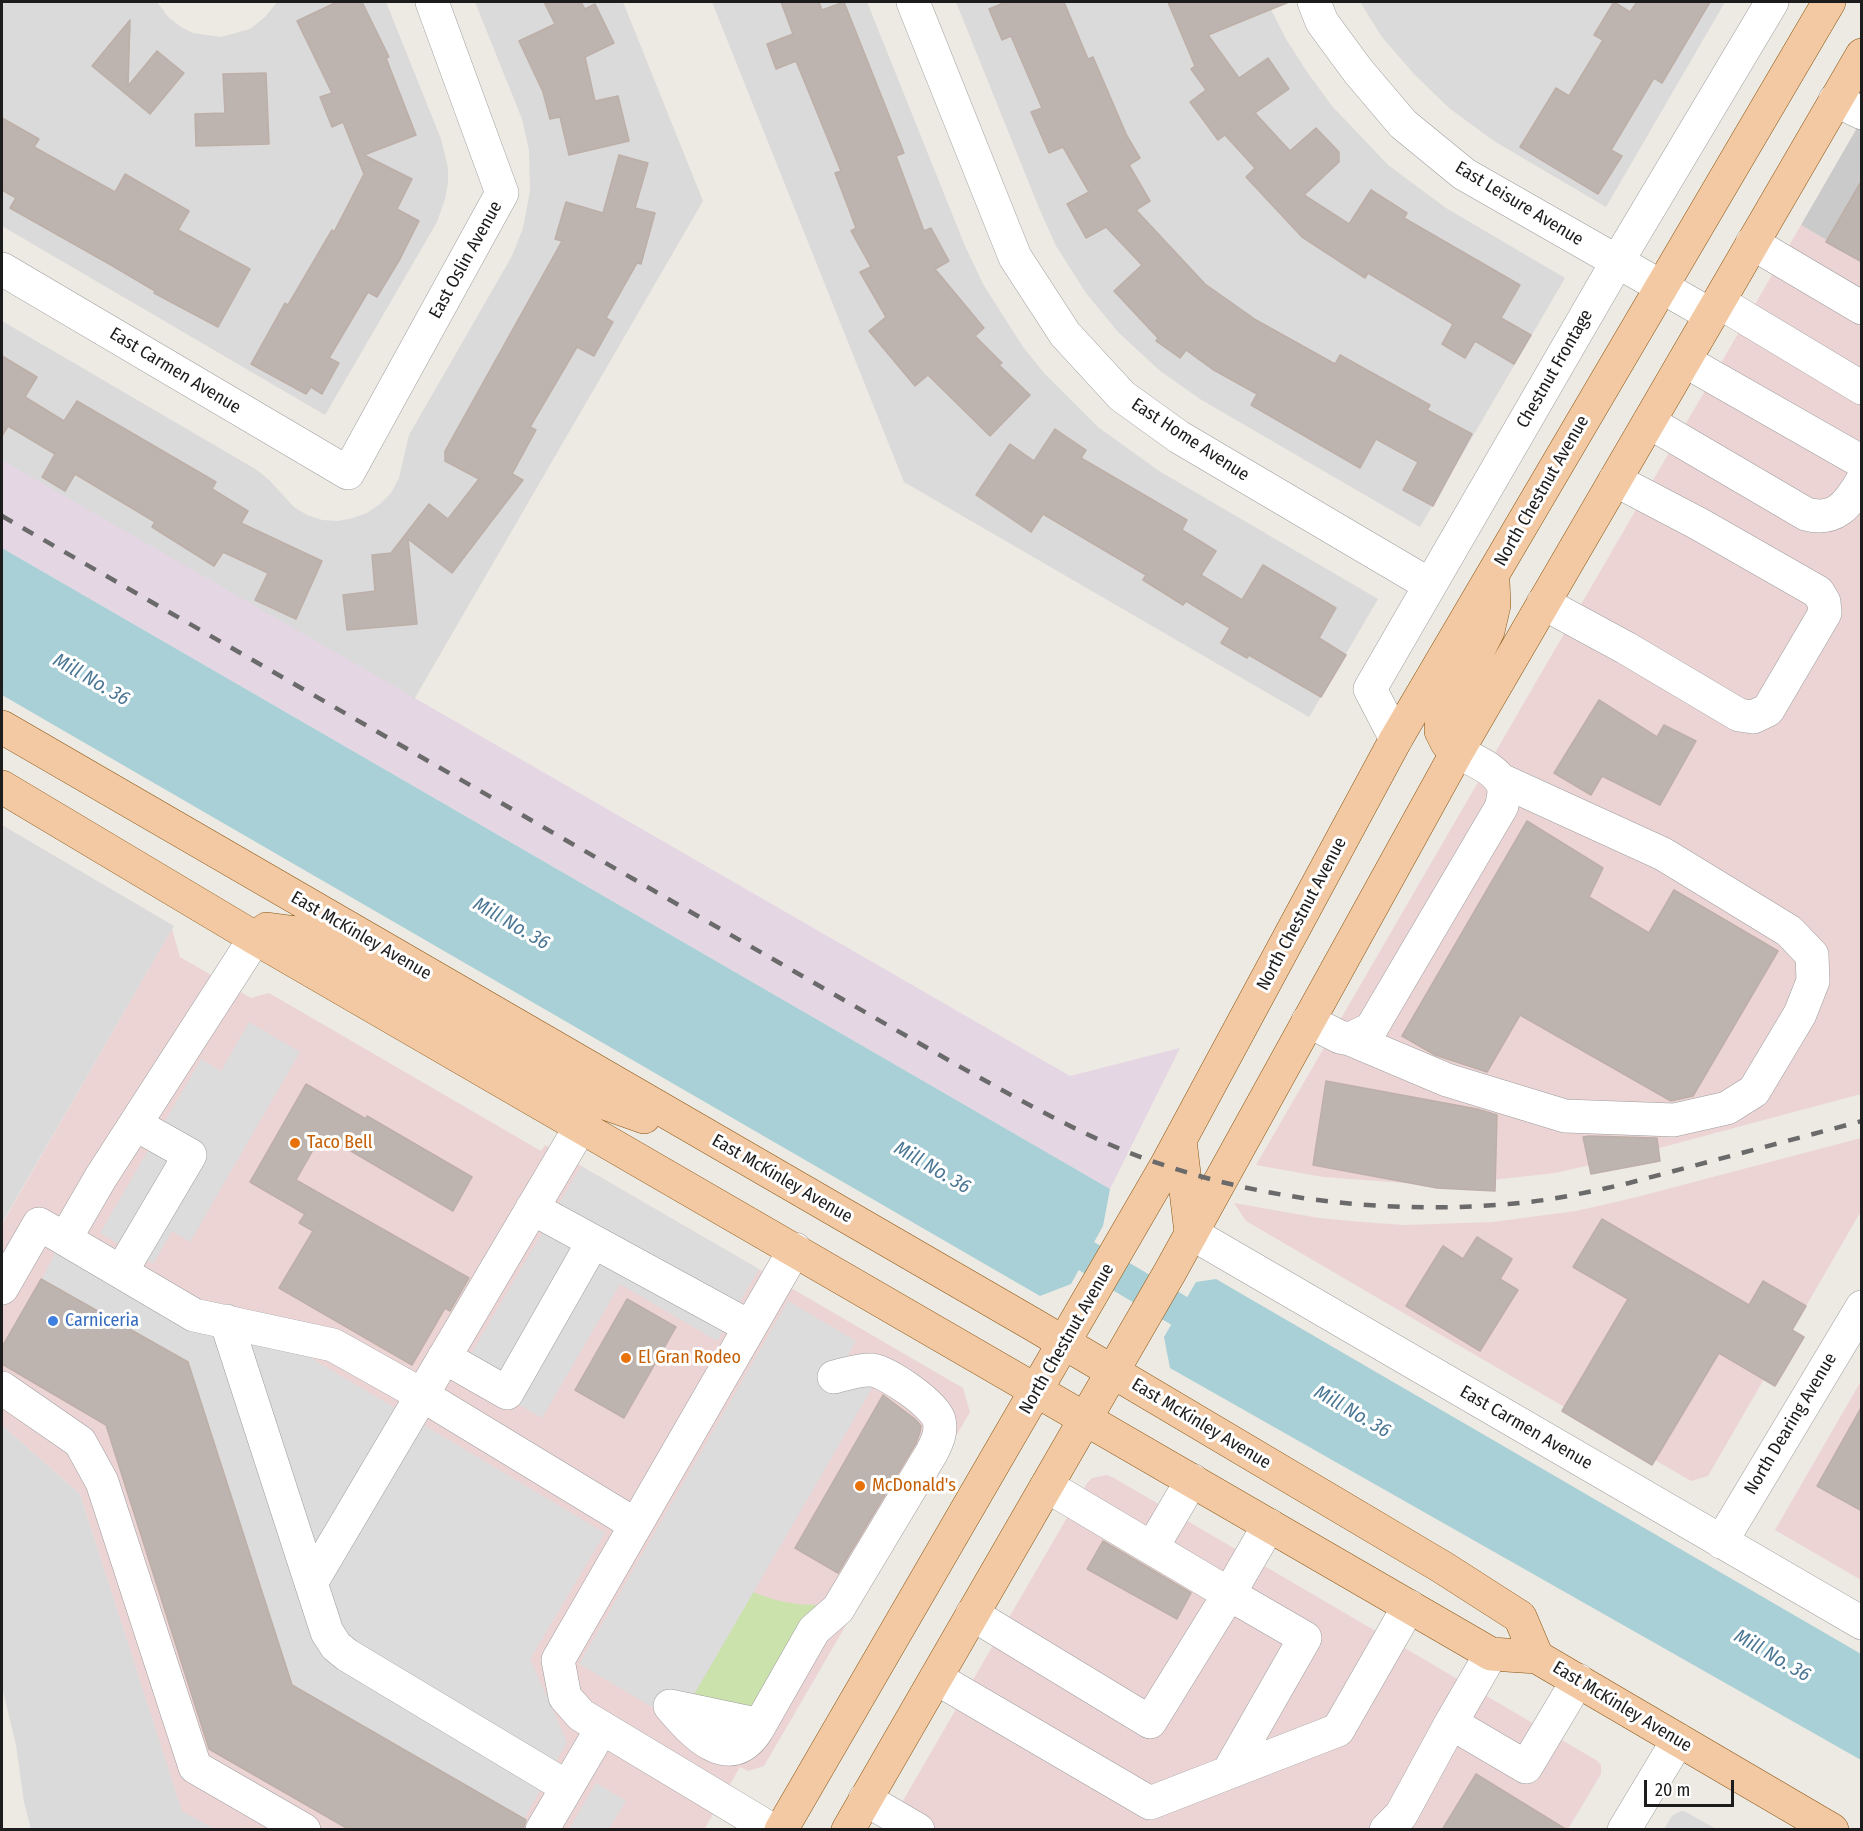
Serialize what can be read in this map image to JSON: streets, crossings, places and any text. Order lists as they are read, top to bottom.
{
  "streets": {
    "main road": ["North Chestnut Avenue", "East McKinley Avenue"],
    "street": [
      "East Leisure Avenue",
      "East Oslin Avenue",
      "Chestnut Frontage",
      "East Carmen Avenue",
      "East Home Avenue",
      "North Dearing Avenue"
    ]
  },
  "crossings": [
    ["East Leisure Avenue", "Chestnut Frontage"],
    ["East Leisure Avenue", "North Chestnut Avenue"],
    ["East Oslin Avenue", "East Carmen Avenue"],
    ["Chestnut Frontage", "East Home Avenue"],
    ["Chestnut Frontage", "North Chestnut Avenue"],
    ["East Carmen Avenue", "North Dearing Avenue"],
    ["North Chestnut Avenue", "East McKinley Avenue"]
  ],
  "water": ["Mill No. 36"],
  "places": [
    "Taco Bell",
    "Carniceria",
    "El Gran Rodeo",
    "McDonald's"
  ],
  "scale_bar": "20 m"
}
